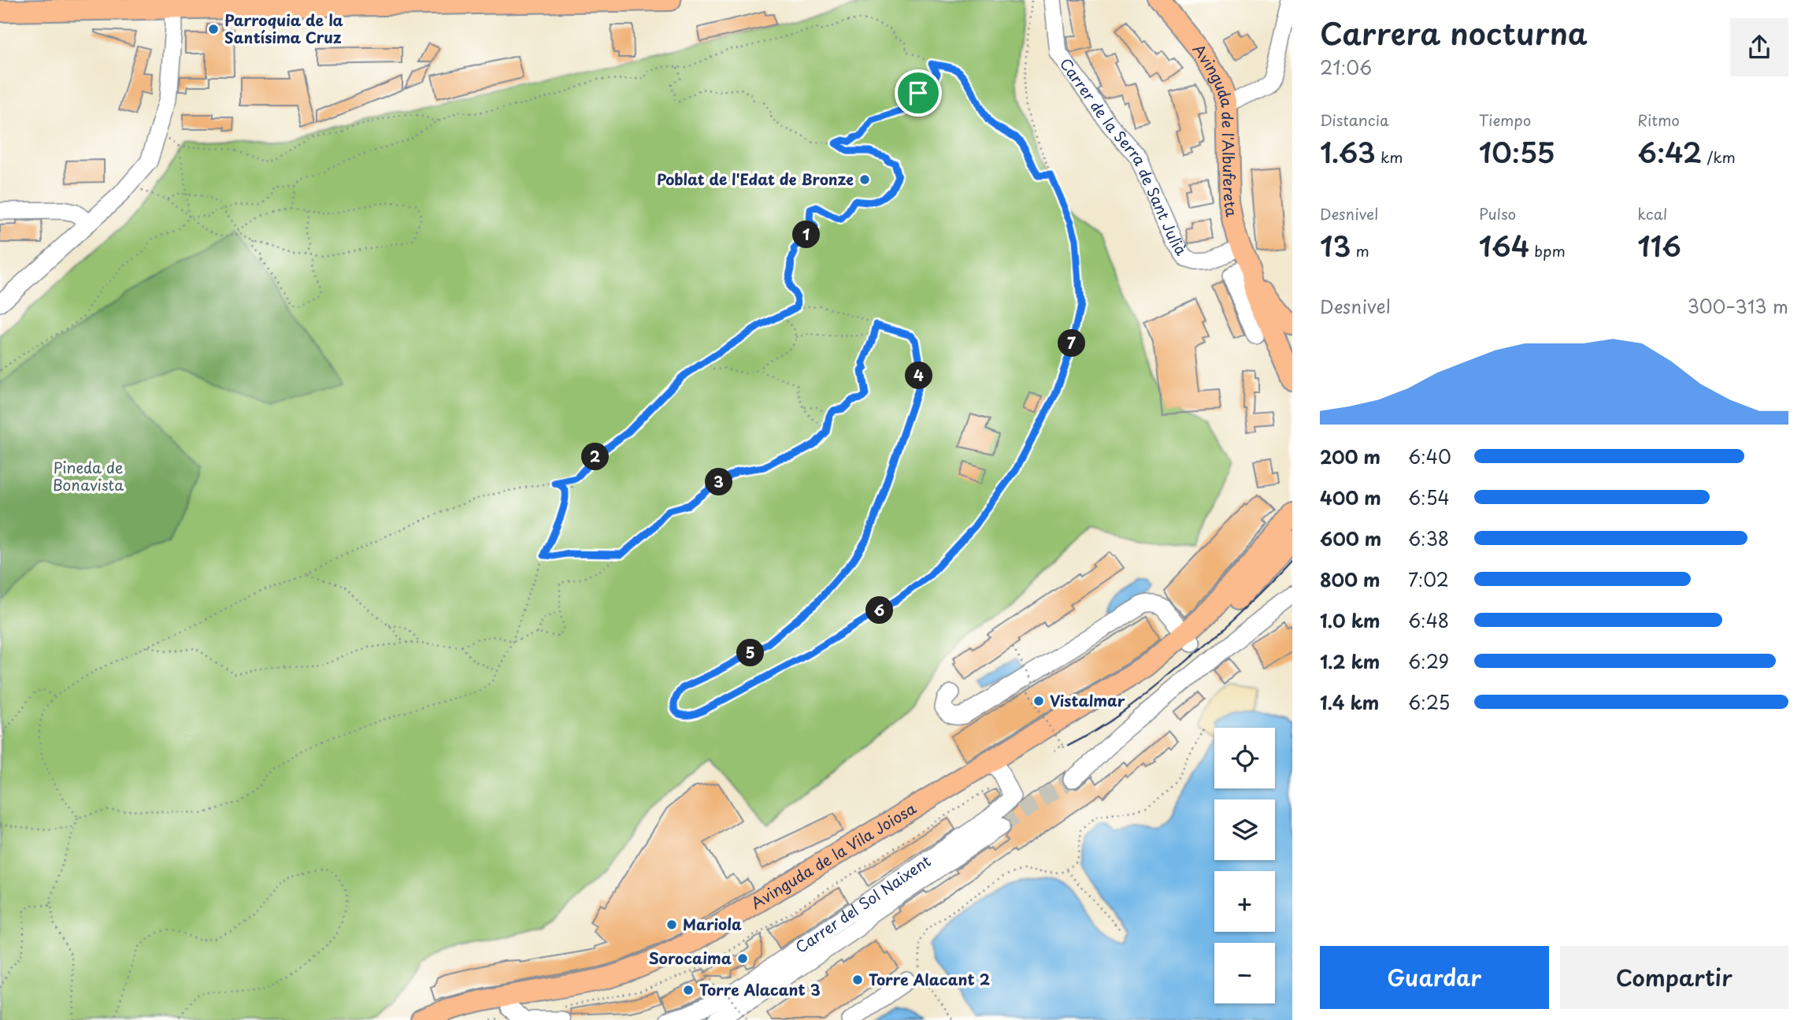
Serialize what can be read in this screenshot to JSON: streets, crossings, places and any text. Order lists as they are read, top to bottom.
{
  "streets": {
    "main road": ["Avinguda de l'Albufereta", "Avinguda de la Vila Joiosa"],
    "street": ["Carrer de la Serra de Sant Julià", "Carrer del Sol Naixent"]
  },
  "crossings": [
    ["Avinguda de l'Albufereta", "Carrer de la Serra de Sant Julià"],
    ["Avinguda de la Vila Joiosa", "Carrer del Sol Naixent"]
  ],
  "parks": ["Pineda de Bonavista"],
  "places": [
    "Parroquia de la Santísima Cruz",
    "Poblat de l'Edat de Bronze",
    "Vistalmar",
    "Mariola",
    "Sorocaima",
    "Torre Alacant 2",
    "Torre Alacant 3"
  ],
  "page": {
    "heading": ["Carrera nocturna", "21:06"],
    "stats": [
      ["Distancia", "1.63 km"],
      ["Tiempo", "10:55"],
      ["Ritmo", "6:42 /km"],
      ["Desnivel", "13 m"],
      ["Pulso", "164 bpm"],
      ["kcal", "116"]
    ],
    "pins": [
      "1",
      "7",
      "4",
      "2",
      "3",
      "6",
      "5"
    ],
    "chart": ["Desnivel", "300–313 m"],
    "list": [
      {
        "name": "200 m",
        "note": "6:40"
      },
      {
        "name": "400 m",
        "note": "6:54"
      },
      {
        "name": "600 m",
        "note": "6:38"
      },
      {
        "name": "800 m",
        "note": "7:02"
      },
      {
        "name": "1.0 km",
        "note": "6:48"
      },
      {
        "name": "1.2 km",
        "note": "6:29"
      },
      {
        "name": "1.4 km",
        "note": "6:25"
      }
    ],
    "map_buttons": ["+", "−"],
    "buttons": ["Guardar", "Compartir"]
  }
}
